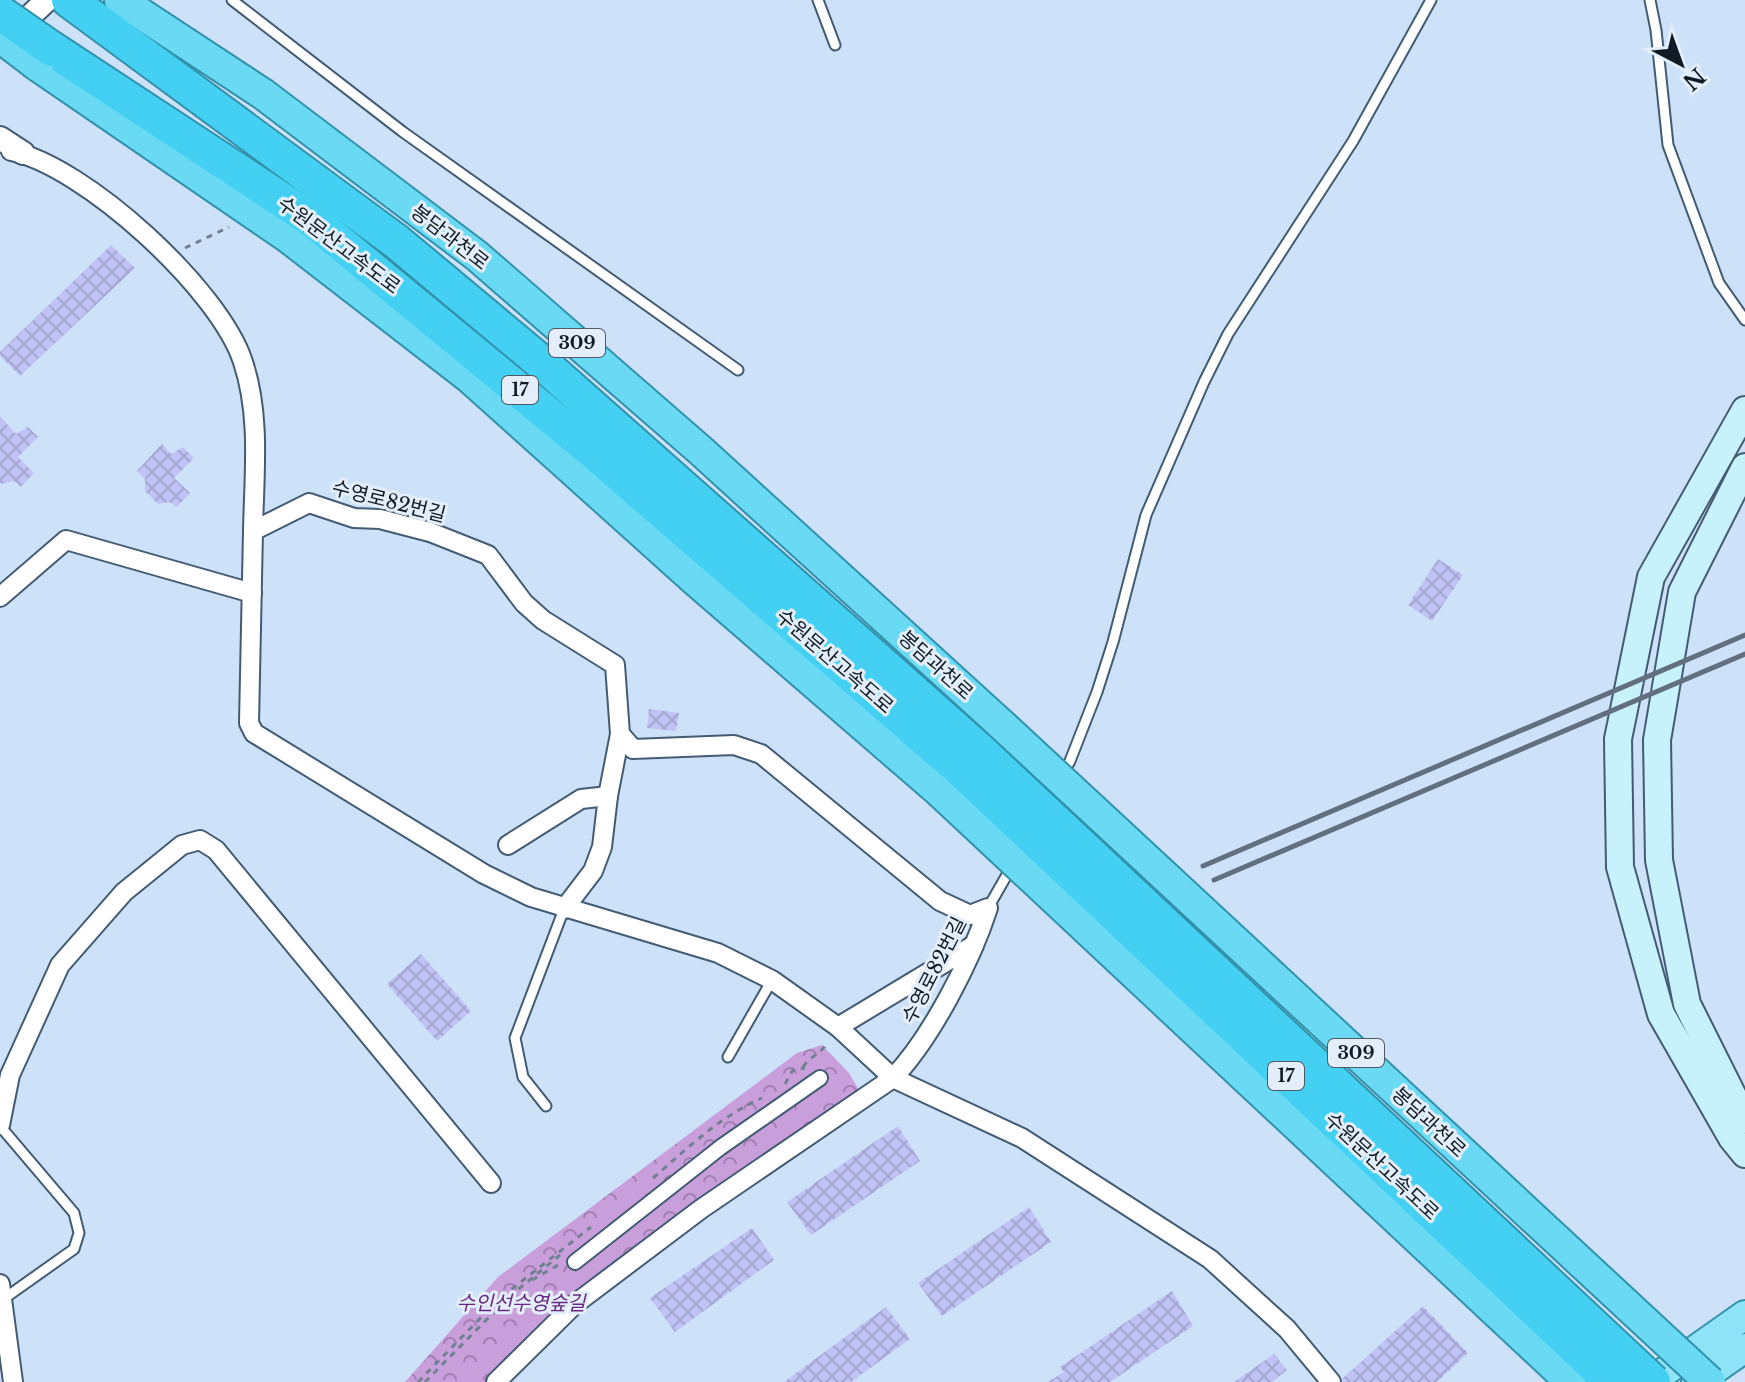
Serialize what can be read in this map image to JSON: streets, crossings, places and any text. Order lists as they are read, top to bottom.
{
  "streets": {
    "highway": [
      "봉담과천로",
      "수원문산고속도로",
      "309",
      "17"
    ],
    "street": ["수영로82번길"]
  },
  "crossings": [
    ["봉담과천로", "수원문산고속도로"]
  ],
  "parks": ["수인선수영숲길"],
  "north": "bottom right"
}
